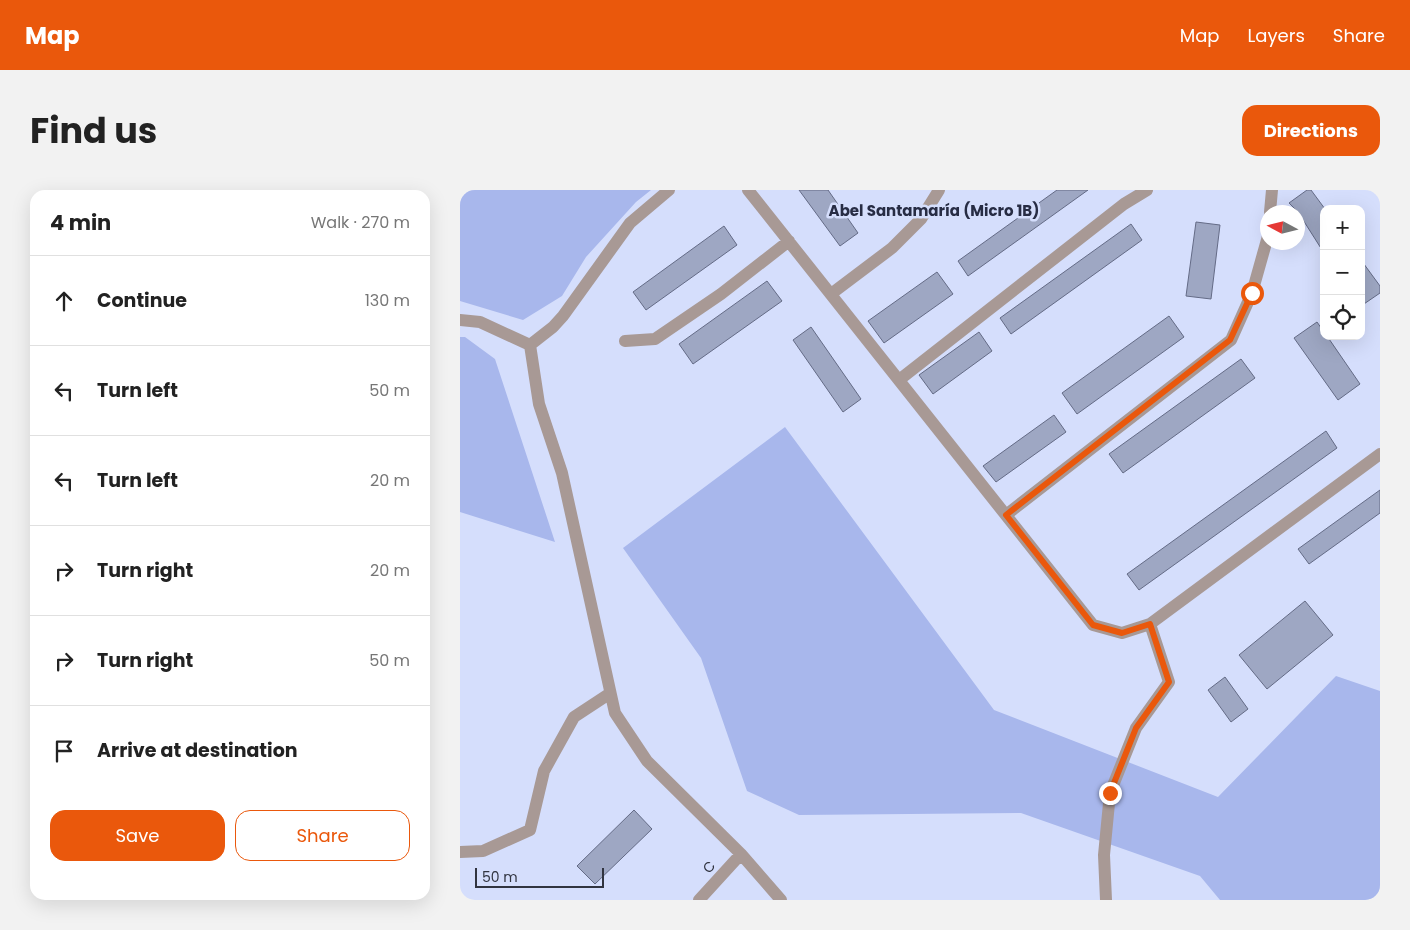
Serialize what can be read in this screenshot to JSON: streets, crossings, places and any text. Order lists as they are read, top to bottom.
{
  "streets": {
    "street": ["C"]
  },
  "districts": ["Abel Santamaría (Micro 1B)"],
  "scale_bar": "50 m",
  "north": "left",
  "page": {
    "header": "Map",
    "nav": ["Map", "Layers", "Share"],
    "title": "Find us",
    "buttons": [
      "Directions",
      ["Save", "Share"]
    ],
    "heading": ["4 min", "Walk · 270 m"],
    "map_buttons": ["+", "−"],
    "list": [
      ["Continue", "130 m"],
      ["Turn left", "50 m"],
      ["Turn left", "20 m"],
      ["Turn right", "20 m"],
      ["Turn right", "50 m"],
      "Arrive at destination"
    ],
    "scale": "50 m"
  }
}
